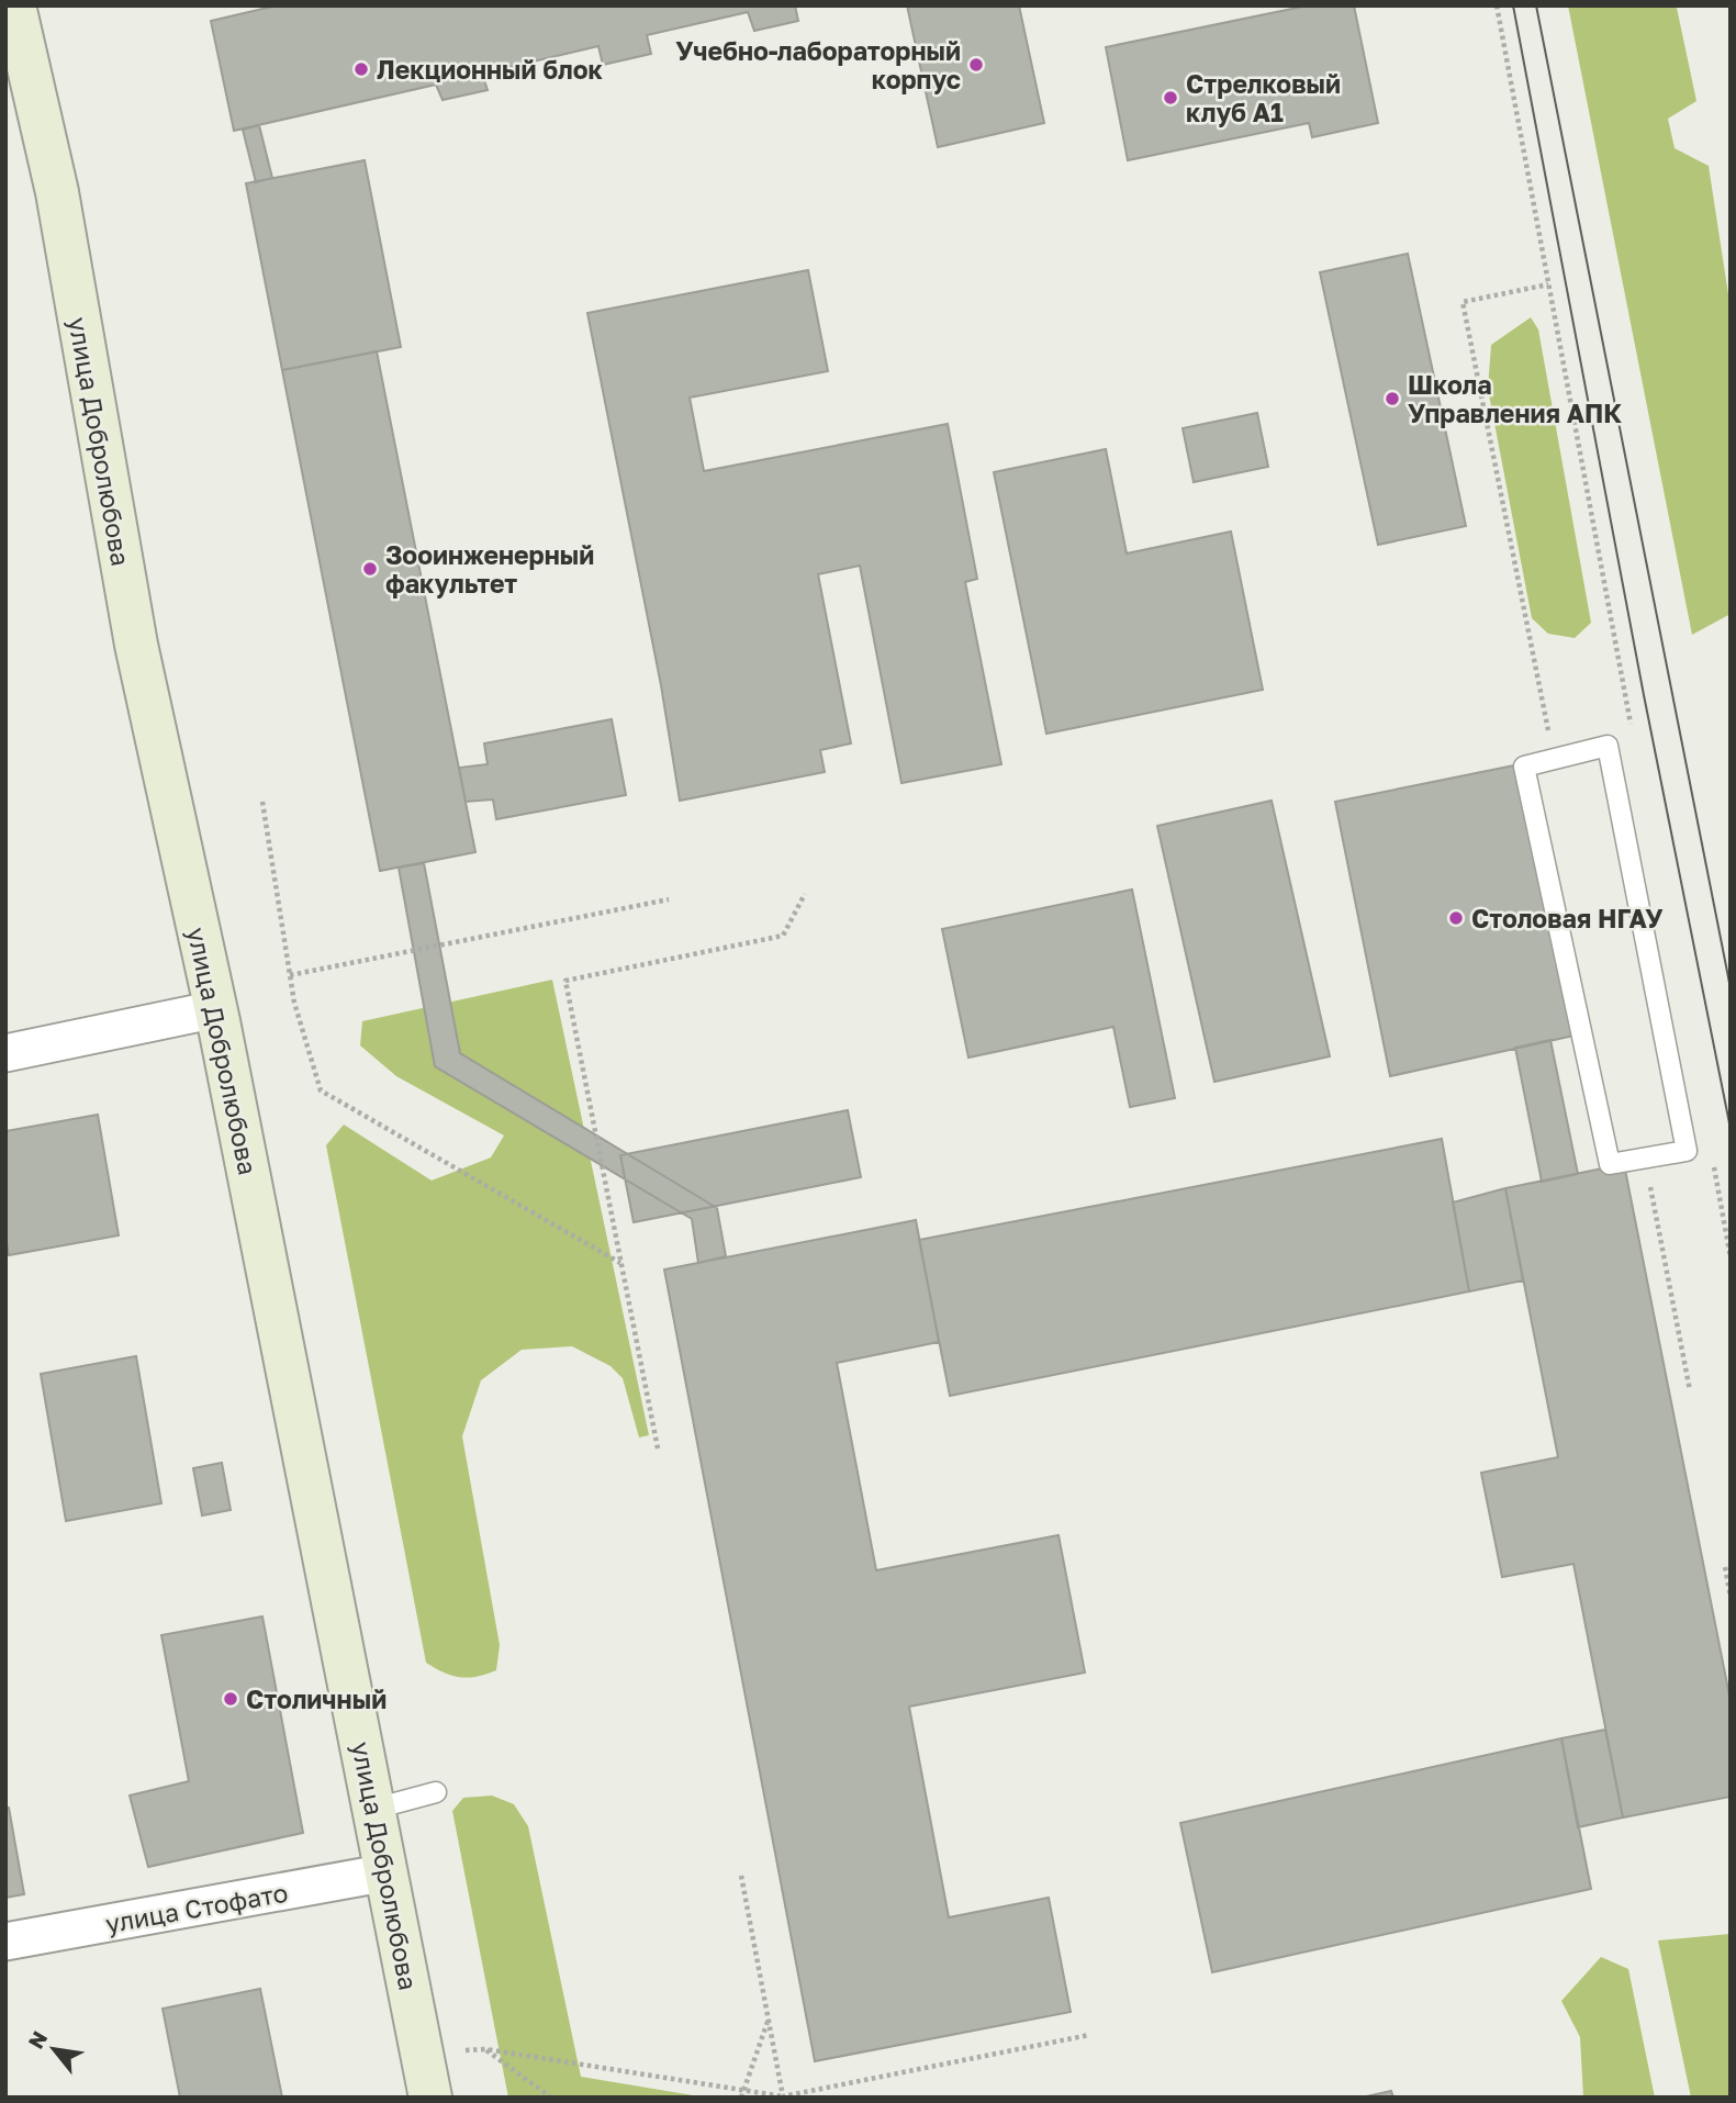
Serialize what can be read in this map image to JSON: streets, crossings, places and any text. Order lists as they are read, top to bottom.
{
  "streets": {
    "street": ["улица Добролюбова", "улица Стофато"]
  },
  "crossings": [
    ["улица Добролюбова", "улица Стофато"]
  ],
  "places": [
    "Учебно-лабораторный корпус",
    "Лекционный блок",
    "Стрелковый клуб А1",
    "Школа Управления АПК",
    "Зооинженерный факультет",
    "Столовая НГАУ",
    "Столичный"
  ],
  "north": "top left"
}
